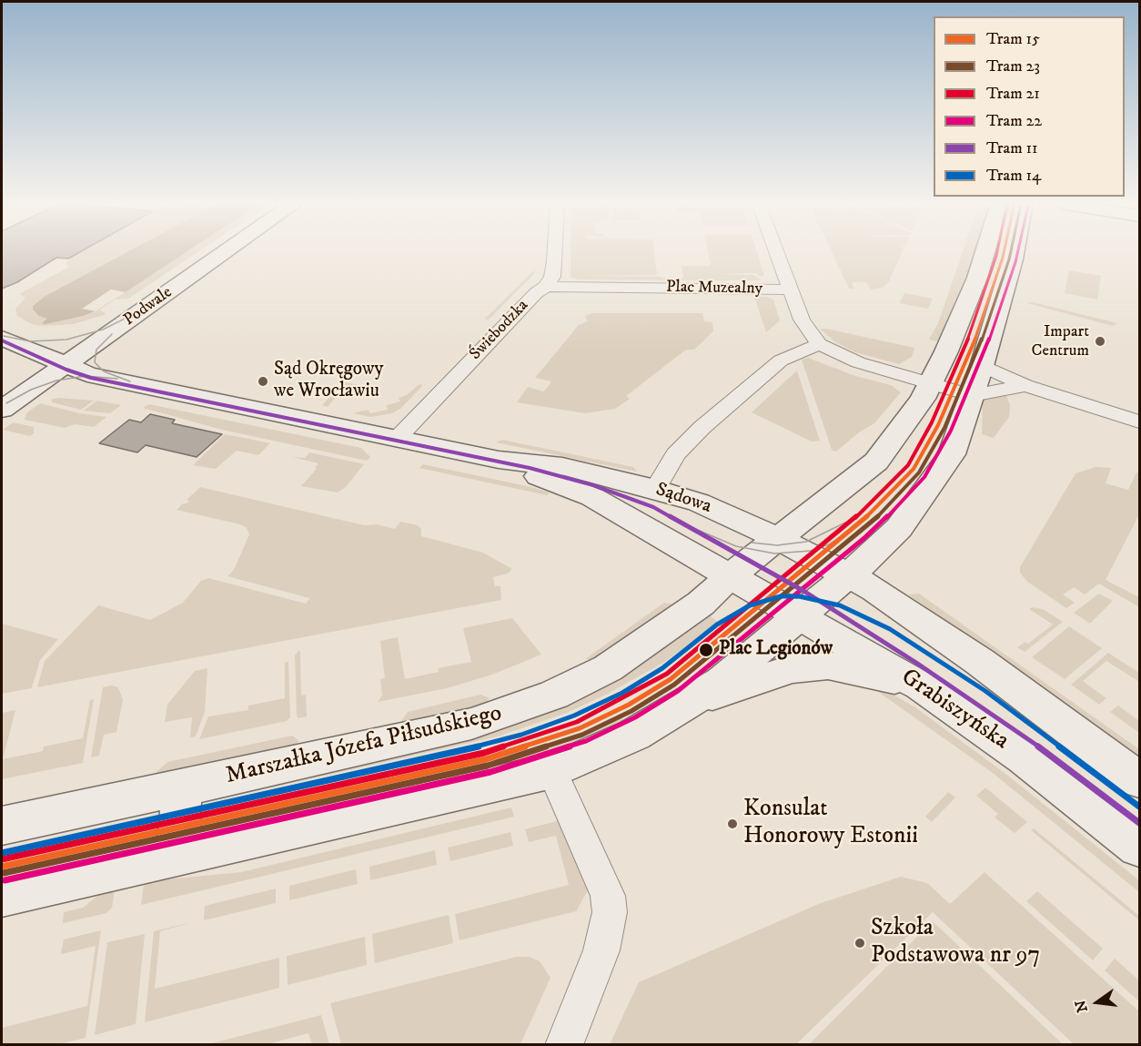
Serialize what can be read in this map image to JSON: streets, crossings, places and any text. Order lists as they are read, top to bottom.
{
  "streets": {
    "street": [
      "Plac Muzealny",
      "Podwale",
      "Świebodzka",
      "Sądowa",
      "Grabiszyńska",
      "Marszałka Józefa Piłsudskiego"
    ]
  },
  "crossings": [
    ["Plac Muzealny", "Świebodzka"],
    ["Podwale", "Sądowa"],
    ["Świebodzka", "Sądowa"],
    ["Sądowa", "Grabiszyńska"],
    ["Sądowa", "Marszałka Józefa Piłsudskiego"],
    ["Grabiszyńska", "Marszałka Józefa Piłsudskiego"]
  ],
  "places": [
    "Impart Centrum",
    "Sąd Okręgowy we Wrocławiu",
    "Plac Legionów",
    "Konsulat Honorowy Estonii",
    "Szkoła Podstawowa nr 97"
  ],
  "lines": [
    "tram line 15",
    "tram line 23",
    "tram line 21",
    "tram line 22",
    "tram line 11",
    "tram line 14"
  ],
  "legend": [
    "Tram 15",
    "Tram 23",
    "Tram 21",
    "Tram 22",
    "Tram 11",
    "Tram 14"
  ],
  "north": "left"
}
